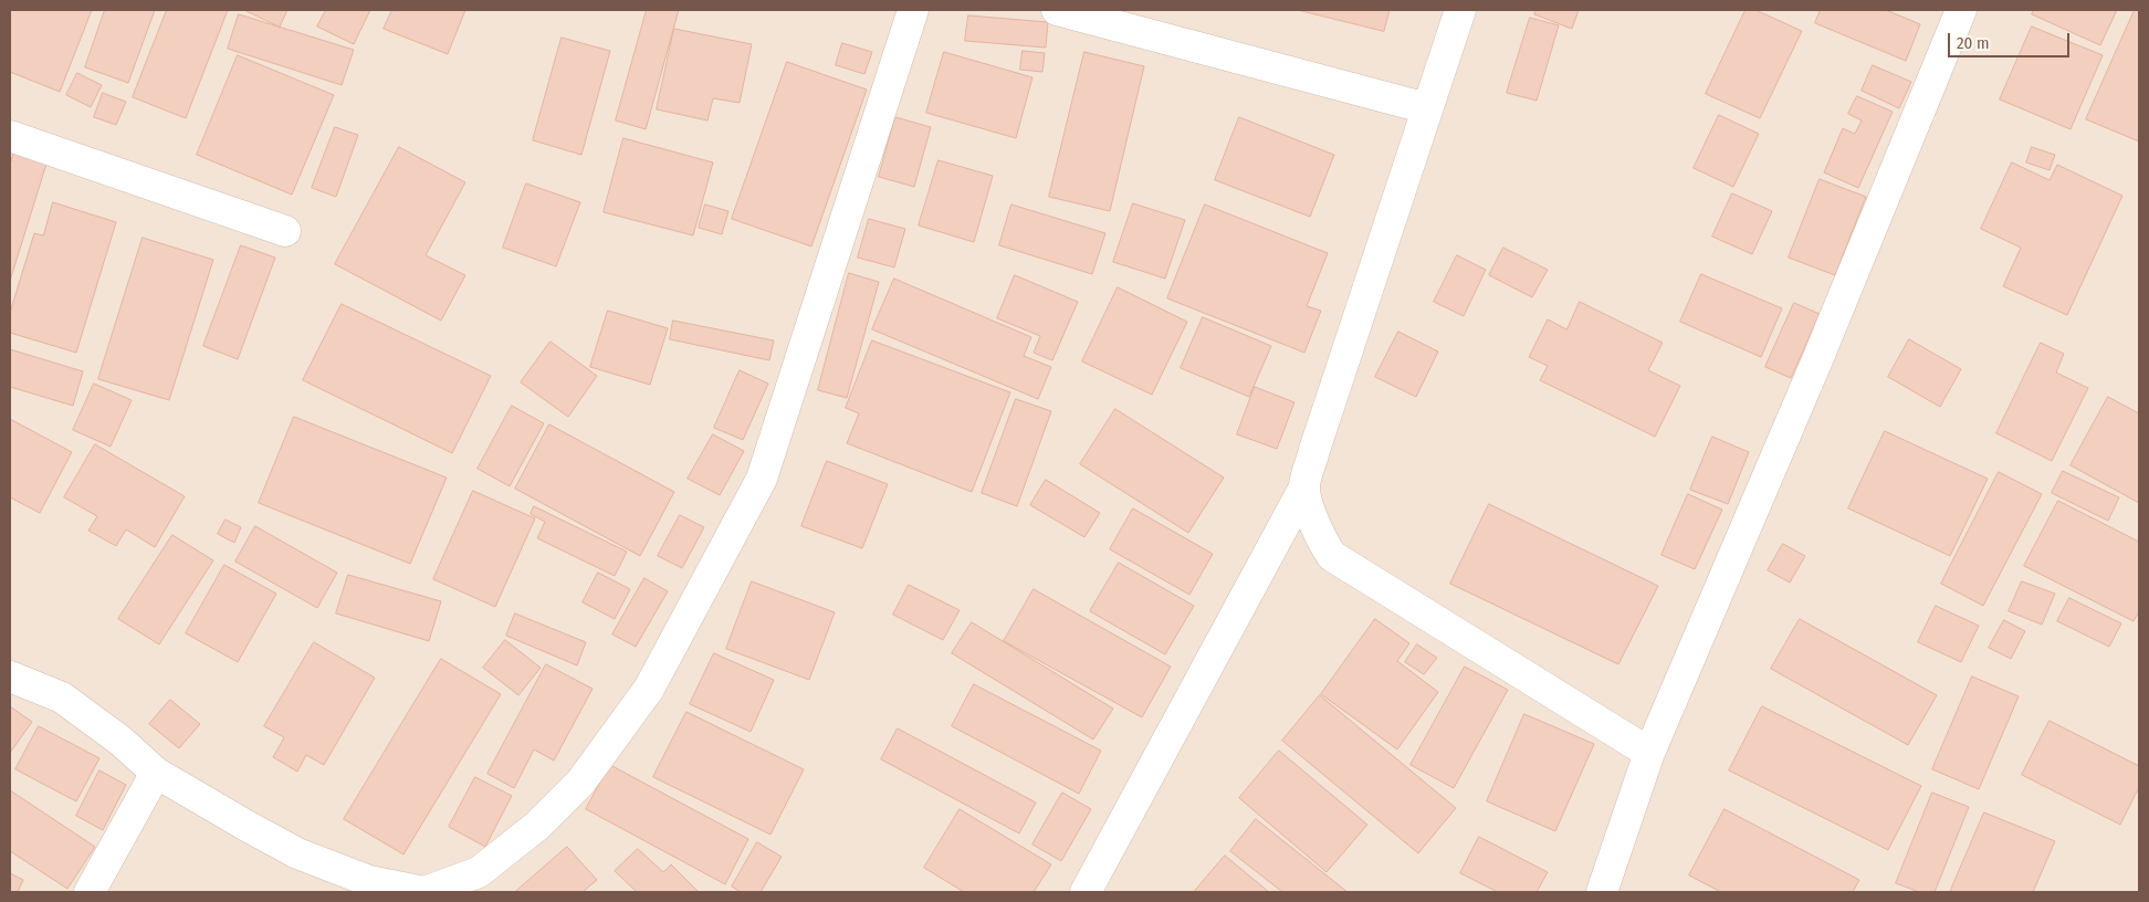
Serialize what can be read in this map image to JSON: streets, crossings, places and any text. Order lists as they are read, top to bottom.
{
  "scale_bar": "20 m"
}
